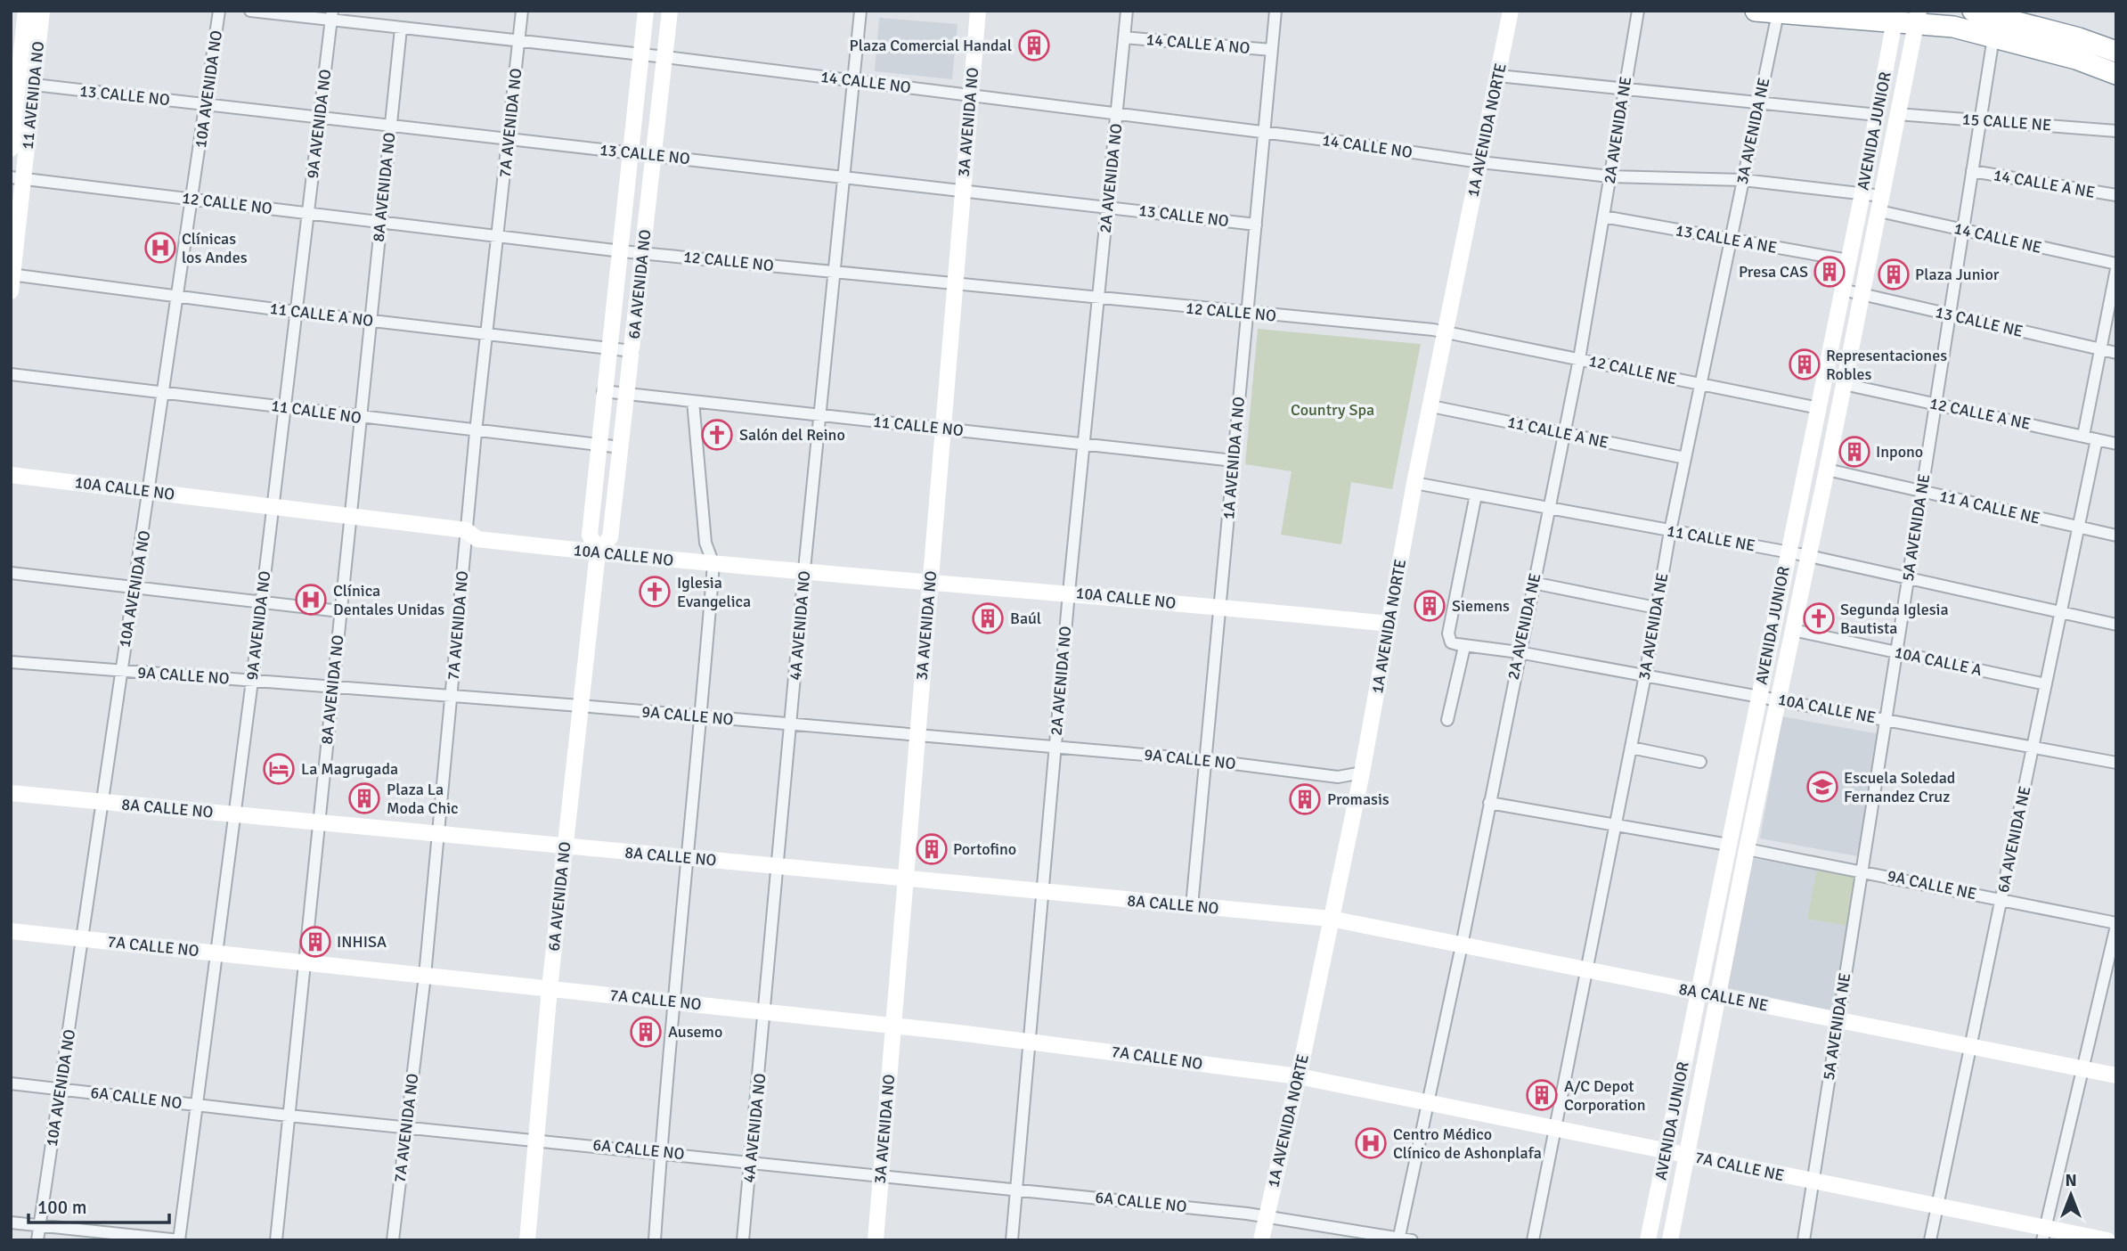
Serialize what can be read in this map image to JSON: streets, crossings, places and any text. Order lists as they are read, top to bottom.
{
  "streets": {
    "street": [
      "14 CALLE A NO",
      "14 CALLE NO",
      "10A AVENIDA NO",
      "11 AVENIDA NO",
      "13 CALLE NO",
      "3A AVENIDA NO",
      "15 CALLE NE",
      "7A AVENIDA NO",
      "9A AVENIDA NO",
      "1A AVENIDA NORTE",
      "2A AVENIDA NE",
      "3A AVENIDA NE",
      "AVENIDA JUNIOR",
      "2A AVENIDA NO",
      "14 CALLE A NE",
      "8A AVENIDA NO",
      "12 CALLE NO",
      "14 CALLE NE",
      "13 CALLE A NE",
      "6A AVENIDA NO",
      "11 CALLE A NO",
      "13 CALLE NE",
      "12 CALLE NE",
      "11 CALLE NO",
      "12 CALLE A NE",
      "11 CALLE A NE",
      "1A AVENIDA A NO",
      "10A CALLE NO",
      "11 A CALLE NE",
      "5A AVENIDA NE",
      "11 CALLE NE",
      "4A AVENIDA NO",
      "10A CALLE A",
      "9A CALLE NO",
      "10A CALLE NE",
      "8A CALLE NO",
      "6A AVENIDA NE",
      "9A CALLE NE",
      "7A CALLE NO",
      "8A CALLE NE",
      "6A CALLE NO",
      "7A CALLE NE"
    ]
  },
  "crossings": [
    ["14 CALLE A NO", "2A AVENIDA NO"],
    ["14 CALLE A NO", "1A AVENIDA A NO"],
    ["14 CALLE NO", "3A AVENIDA NO"],
    ["14 CALLE NO", "7A AVENIDA NO"],
    ["14 CALLE NO", "9A AVENIDA NO"],
    ["14 CALLE NO", "1A AVENIDA NORTE"],
    ["14 CALLE NO", "2A AVENIDA NO"],
    ["14 CALLE NO", "8A AVENIDA NO"],
    ["14 CALLE NO", "14 CALLE NE"],
    ["14 CALLE NO", "6A AVENIDA NO"],
    ["14 CALLE NO", "1A AVENIDA A NO"],
    ["14 CALLE NO", "4A AVENIDA NO"],
    ["10A AVENIDA NO", "13 CALLE NO"],
    ["10A AVENIDA NO", "12 CALLE NO"],
    ["10A AVENIDA NO", "11 CALLE A NO"],
    ["10A AVENIDA NO", "11 CALLE NO"],
    ["10A AVENIDA NO", "10A CALLE NO"],
    ["10A AVENIDA NO", "9A CALLE NO"],
    ["10A AVENIDA NO", "8A CALLE NO"],
    ["10A AVENIDA NO", "7A CALLE NO"],
    ["10A AVENIDA NO", "6A CALLE NO"],
    ["11 AVENIDA NO", "13 CALLE NO"],
    ["11 AVENIDA NO", "12 CALLE NO"],
    ["11 AVENIDA NO", "11 CALLE A NO"],
    ["13 CALLE NO", "3A AVENIDA NO"],
    ["13 CALLE NO", "7A AVENIDA NO"],
    ["13 CALLE NO", "9A AVENIDA NO"],
    ["13 CALLE NO", "2A AVENIDA NO"],
    ["13 CALLE NO", "8A AVENIDA NO"],
    ["13 CALLE NO", "6A AVENIDA NO"],
    ["13 CALLE NO", "1A AVENIDA A NO"],
    ["13 CALLE NO", "4A AVENIDA NO"],
    ["3A AVENIDA NO", "12 CALLE NO"],
    ["3A AVENIDA NO", "11 CALLE NO"],
    ["3A AVENIDA NO", "10A CALLE NO"],
    ["3A AVENIDA NO", "9A CALLE NO"],
    ["3A AVENIDA NO", "8A CALLE NO"],
    ["3A AVENIDA NO", "7A CALLE NO"],
    ["3A AVENIDA NO", "6A CALLE NO"],
    ["15 CALLE NE", "AVENIDA JUNIOR"],
    ["15 CALLE NE", "5A AVENIDA NE"],
    ["7A AVENIDA NO", "12 CALLE NO"],
    ["7A AVENIDA NO", "11 CALLE A NO"],
    ["7A AVENIDA NO", "11 CALLE NO"],
    ["7A AVENIDA NO", "10A CALLE NO"],
    ["7A AVENIDA NO", "9A CALLE NO"],
    ["7A AVENIDA NO", "8A CALLE NO"],
    ["7A AVENIDA NO", "7A CALLE NO"],
    ["7A AVENIDA NO", "6A CALLE NO"],
    ["9A AVENIDA NO", "12 CALLE NO"],
    ["9A AVENIDA NO", "11 CALLE A NO"],
    ["9A AVENIDA NO", "11 CALLE NO"],
    ["9A AVENIDA NO", "10A CALLE NO"],
    ["9A AVENIDA NO", "9A CALLE NO"],
    ["9A AVENIDA NO", "8A CALLE NO"],
    ["9A AVENIDA NO", "7A CALLE NO"],
    ["9A AVENIDA NO", "6A CALLE NO"],
    ["1A AVENIDA NORTE", "12 CALLE NO"],
    ["1A AVENIDA NORTE", "14 CALLE NE"],
    ["1A AVENIDA NORTE", "12 CALLE NE"],
    ["1A AVENIDA NORTE", "11 CALLE A NE"],
    ["1A AVENIDA NORTE", "10A CALLE NO"],
    ["1A AVENIDA NORTE", "11 CALLE NE"],
    ["1A AVENIDA NORTE", "9A CALLE NO"],
    ["1A AVENIDA NORTE", "8A CALLE NO"],
    ["1A AVENIDA NORTE", "7A CALLE NO"],
    ["1A AVENIDA NORTE", "8A CALLE NE"],
    ["1A AVENIDA NORTE", "6A CALLE NO"],
    ["1A AVENIDA NORTE", "7A CALLE NE"],
    ["2A AVENIDA NE", "14 CALLE NE"],
    ["2A AVENIDA NE", "13 CALLE A NE"],
    ["2A AVENIDA NE", "12 CALLE NE"],
    ["2A AVENIDA NE", "11 CALLE A NE"],
    ["2A AVENIDA NE", "11 CALLE NE"],
    ["2A AVENIDA NE", "10A CALLE NE"],
    ["2A AVENIDA NE", "8A CALLE NE"],
    ["2A AVENIDA NE", "6A CALLE NO"],
    ["2A AVENIDA NE", "7A CALLE NE"],
    ["3A AVENIDA NE", "14 CALLE NE"],
    ["3A AVENIDA NE", "13 CALLE A NE"],
    ["3A AVENIDA NE", "12 CALLE NE"],
    ["3A AVENIDA NE", "11 CALLE A NE"],
    ["3A AVENIDA NE", "11 CALLE NE"],
    ["3A AVENIDA NE", "10A CALLE NE"],
    ["3A AVENIDA NE", "8A CALLE NE"],
    ["3A AVENIDA NE", "7A CALLE NE"],
    ["AVENIDA JUNIOR", "14 CALLE NE"],
    ["AVENIDA JUNIOR", "13 CALLE A NE"],
    ["AVENIDA JUNIOR", "13 CALLE NE"],
    ["AVENIDA JUNIOR", "12 CALLE NE"],
    ["AVENIDA JUNIOR", "12 CALLE A NE"],
    ["AVENIDA JUNIOR", "11 A CALLE NE"],
    ["AVENIDA JUNIOR", "11 CALLE NE"],
    ["AVENIDA JUNIOR", "10A CALLE A"],
    ["AVENIDA JUNIOR", "10A CALLE NE"],
    ["AVENIDA JUNIOR", "9A CALLE NE"],
    ["AVENIDA JUNIOR", "8A CALLE NE"],
    ["AVENIDA JUNIOR", "7A CALLE NE"],
    ["2A AVENIDA NO", "12 CALLE NO"],
    ["2A AVENIDA NO", "11 CALLE NO"],
    ["2A AVENIDA NO", "10A CALLE NO"],
    ["2A AVENIDA NO", "9A CALLE NO"],
    ["2A AVENIDA NO", "8A CALLE NO"],
    ["2A AVENIDA NO", "7A CALLE NO"],
    ["2A AVENIDA NO", "6A CALLE NO"],
    ["14 CALLE A NE", "5A AVENIDA NE"],
    ["8A AVENIDA NO", "12 CALLE NO"],
    ["8A AVENIDA NO", "11 CALLE A NO"],
    ["8A AVENIDA NO", "11 CALLE NO"],
    ["8A AVENIDA NO", "10A CALLE NO"],
    ["8A AVENIDA NO", "9A CALLE NO"],
    ["8A AVENIDA NO", "8A CALLE NO"],
    ["8A AVENIDA NO", "7A CALLE NO"],
    ["8A AVENIDA NO", "6A CALLE NO"],
    ["12 CALLE NO", "6A AVENIDA NO"],
    ["12 CALLE NO", "12 CALLE NE"],
    ["12 CALLE NO", "1A AVENIDA A NO"],
    ["12 CALLE NO", "4A AVENIDA NO"],
    ["14 CALLE NE", "5A AVENIDA NE"],
    ["6A AVENIDA NO", "11 CALLE A NO"],
    ["6A AVENIDA NO", "11 CALLE NO"],
    ["6A AVENIDA NO", "10A CALLE NO"],
    ["6A AVENIDA NO", "9A CALLE NO"],
    ["6A AVENIDA NO", "8A CALLE NO"],
    ["6A AVENIDA NO", "7A CALLE NO"],
    ["6A AVENIDA NO", "6A CALLE NO"],
    ["13 CALLE NE", "5A AVENIDA NE"],
    ["11 CALLE NO", "1A AVENIDA A NO"],
    ["11 CALLE NO", "4A AVENIDA NO"],
    ["12 CALLE A NE", "5A AVENIDA NE"],
    ["12 CALLE A NE", "6A AVENIDA NE"],
    ["1A AVENIDA A NO", "10A CALLE NO"],
    ["1A AVENIDA A NO", "9A CALLE NO"],
    ["1A AVENIDA A NO", "8A CALLE NO"],
    ["10A CALLE NO", "4A AVENIDA NO"],
    ["11 A CALLE NE", "5A AVENIDA NE"],
    ["11 A CALLE NE", "6A AVENIDA NE"],
    ["5A AVENIDA NE", "11 CALLE NE"],
    ["5A AVENIDA NE", "10A CALLE A"],
    ["5A AVENIDA NE", "10A CALLE NE"],
    ["5A AVENIDA NE", "9A CALLE NE"],
    ["5A AVENIDA NE", "8A CALLE NE"],
    ["5A AVENIDA NE", "7A CALLE NE"],
    ["11 CALLE NE", "6A AVENIDA NE"],
    ["4A AVENIDA NO", "9A CALLE NO"],
    ["4A AVENIDA NO", "8A CALLE NO"],
    ["4A AVENIDA NO", "7A CALLE NO"],
    ["4A AVENIDA NO", "6A CALLE NO"],
    ["10A CALLE A", "6A AVENIDA NE"],
    ["10A CALLE NE", "6A AVENIDA NE"],
    ["8A CALLE NO", "8A CALLE NE"],
    ["6A AVENIDA NE", "9A CALLE NE"],
    ["6A AVENIDA NE", "8A CALLE NE"],
    ["6A AVENIDA NE", "7A CALLE NE"],
    ["7A CALLE NO", "7A CALLE NE"]
  ],
  "parks": ["Country Spa"],
  "places": {
    "building": [
      "Plaza Comercial Handal",
      "Presa CAS",
      "Plaza Junior",
      "Representaciones Robles",
      "Inpono",
      "Siemens",
      "Baúl",
      "Plaza La Moda Chic",
      "Promasis",
      "Portofino",
      "INHISA",
      "Ausemo",
      "A/C Depot Corporation"
    ],
    "hospital": ["Clínicas los Andes", "Clínica Dentales Unidas", "Centro Médico Clínico de Ashonplafa"],
    "church": ["Salón del Reino", "Iglesia Evangelica", "Segunda Iglesia Bautista"],
    "hotel": ["La Magrugada"],
    "school or university": ["Escuela Soledad Fernandez Cruz"]
  },
  "scale_bar": "100 m",
  "north": "top"
}
